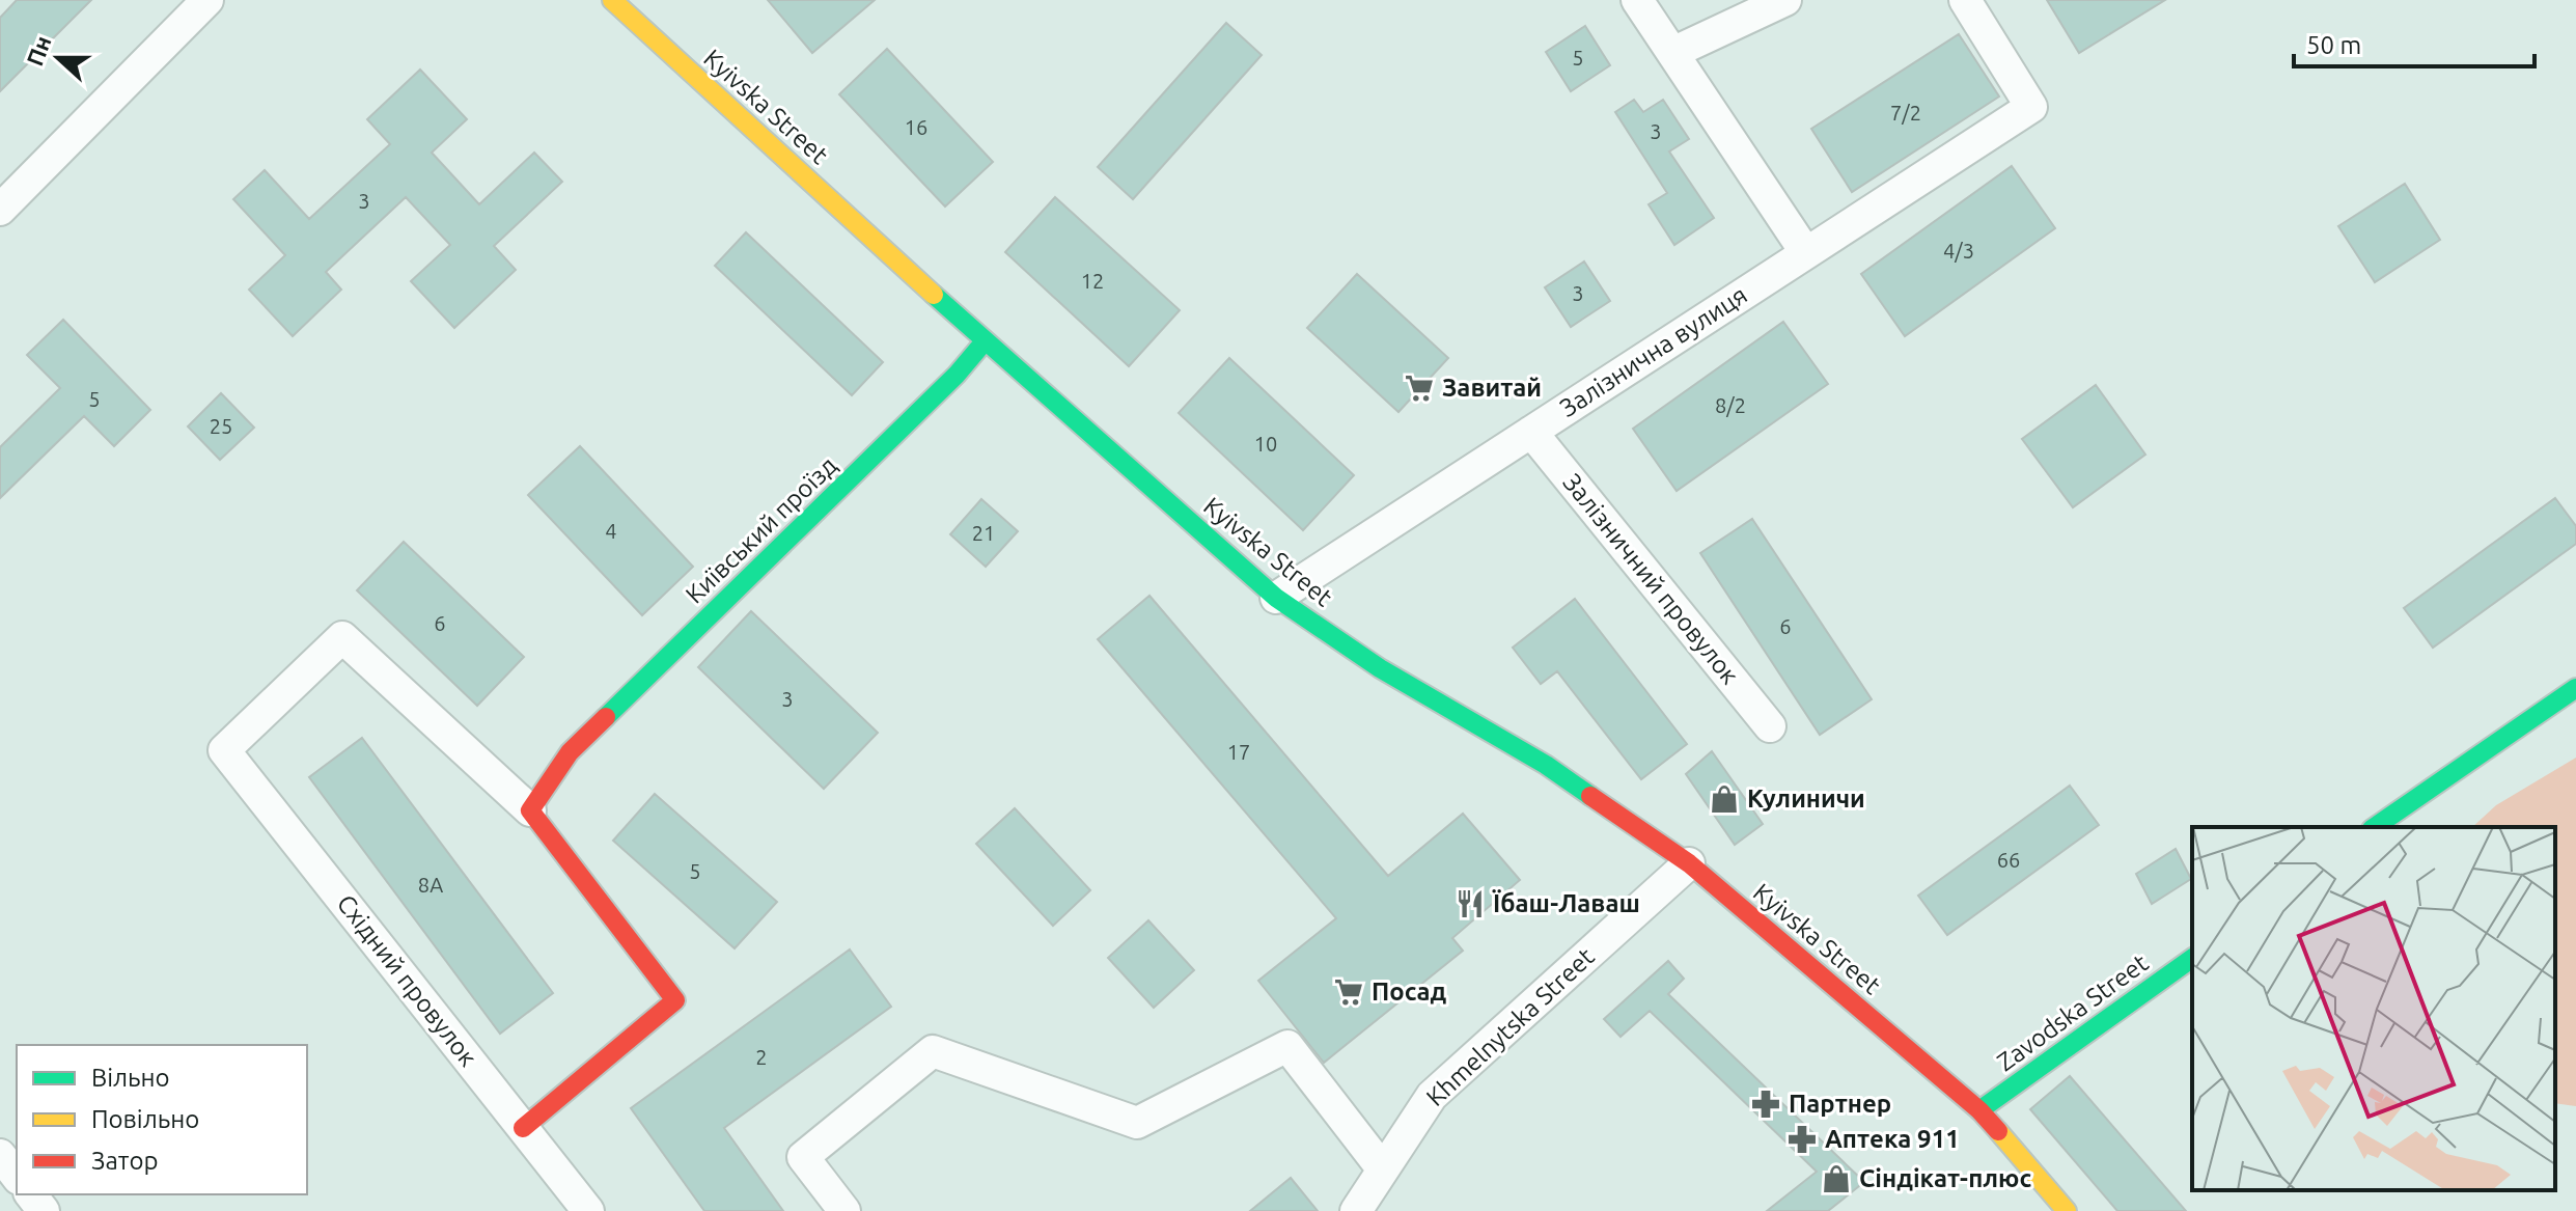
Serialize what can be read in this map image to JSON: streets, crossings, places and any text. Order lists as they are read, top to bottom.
{
  "streets": {
    "main road": ["Kyivska Street", "Київський проїзд", "Zavodska Street"],
    "street": [
      "Залізнична вулиця",
      "Залізничний провулок",
      "Східний провулок",
      "Khmelnytska Street"
    ]
  },
  "crossings": [
    ["Kyivska Street", "Залізнична вулиця"],
    ["Kyivska Street", "Київський проїзд"],
    ["Kyivska Street", "Zavodska Street"],
    ["Kyivska Street", "Khmelnytska Street"],
    ["Залізнична вулиця", "Залізничний провулок"],
    ["Київський проїзд", "Східний провулок"]
  ],
  "places": {
    "supermarket": ["Завитай", "Посад"],
    "shop": ["Кулиничи", "Сіндікат-плюс"],
    "restaurant": ["Їбаш-Лаваш"],
    "pharmacy": ["Партнер", "Аптека 911"]
  },
  "house_numbers": [
    "5",
    "7/2",
    "16",
    "3",
    "3",
    "4/3",
    "12",
    "3",
    "5",
    "8/2",
    "25",
    "10",
    "4",
    "21",
    "6",
    "6",
    "3",
    "17",
    "66",
    "5",
    "8А",
    "2"
  ],
  "legend": ["Вільно", "Повільно", "Затор"],
  "scale_bar": "50 m",
  "north": "left"
}
